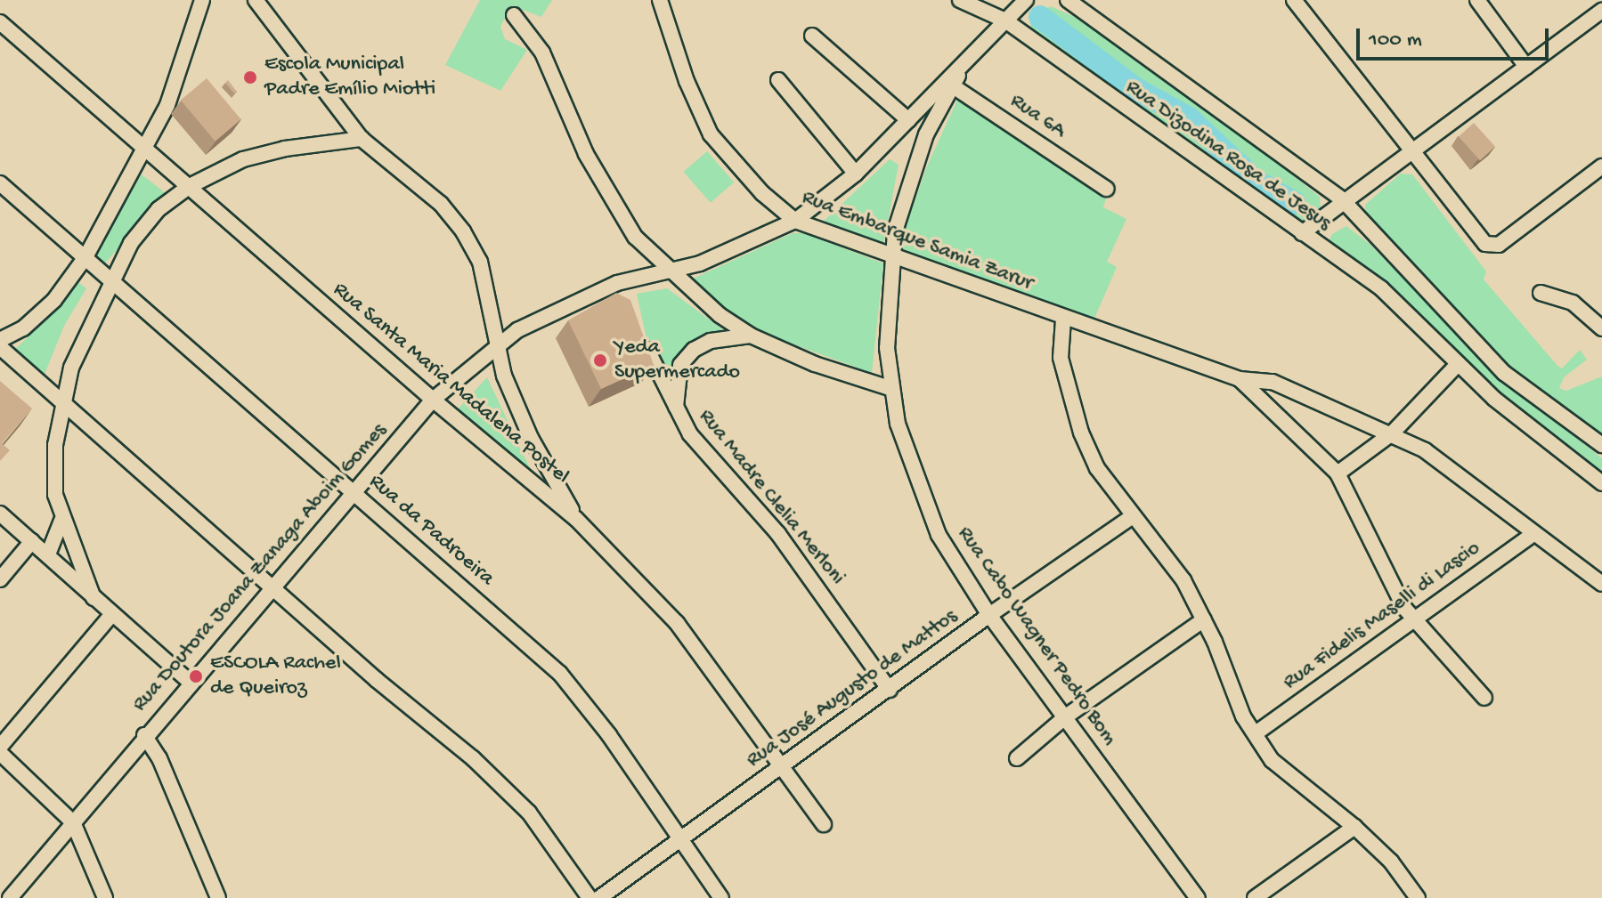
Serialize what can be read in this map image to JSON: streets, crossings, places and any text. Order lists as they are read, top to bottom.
{
  "streets": {
    "street": [
      "Rua 6A",
      "Rua Dizodina Rosa de Jesus",
      "Rua Embarque Samia Zarur",
      "Rua Santa Maria Madalena Postel",
      "Rua Madre Clelia Merloni",
      "Rua da Padroeira",
      "Rua Doutora Joana Zanaga Aboim Gomes",
      "Rua Fidelis Maselli di Lascio",
      "Rua Cabo Wagner Pedro Bom",
      "Rua José Augusto de Mattos"
    ]
  },
  "crossings": [
    ["Rua 6A", "Rua Doutora Joana Zanaga Aboim Gomes"],
    ["Rua 6A", "Rua Cabo Wagner Pedro Bom"],
    ["Rua Dizodina Rosa de Jesus", "Rua Doutora Joana Zanaga Aboim Gomes"],
    ["Rua Embarque Samia Zarur", "Rua Doutora Joana Zanaga Aboim Gomes"],
    ["Rua Embarque Samia Zarur", "Rua Cabo Wagner Pedro Bom"],
    ["Rua Santa Maria Madalena Postel", "Rua Doutora Joana Zanaga Aboim Gomes"],
    ["Rua Santa Maria Madalena Postel", "Rua José Augusto de Mattos"],
    ["Rua Madre Clelia Merloni", "Rua José Augusto de Mattos"],
    ["Rua da Padroeira", "Rua Doutora Joana Zanaga Aboim Gomes"],
    ["Rua da Padroeira", "Rua José Augusto de Mattos"],
    ["Rua Doutora Joana Zanaga Aboim Gomes", "Rua Cabo Wagner Pedro Bom"],
    ["Rua Cabo Wagner Pedro Bom", "Rua José Augusto de Mattos"]
  ],
  "places": ["Escola Municipal Padre Emílio Miotti", "Yeda Supermercado", "ESCOLA Rachel de Queiroz"],
  "scale_bar": "100 m"
}
